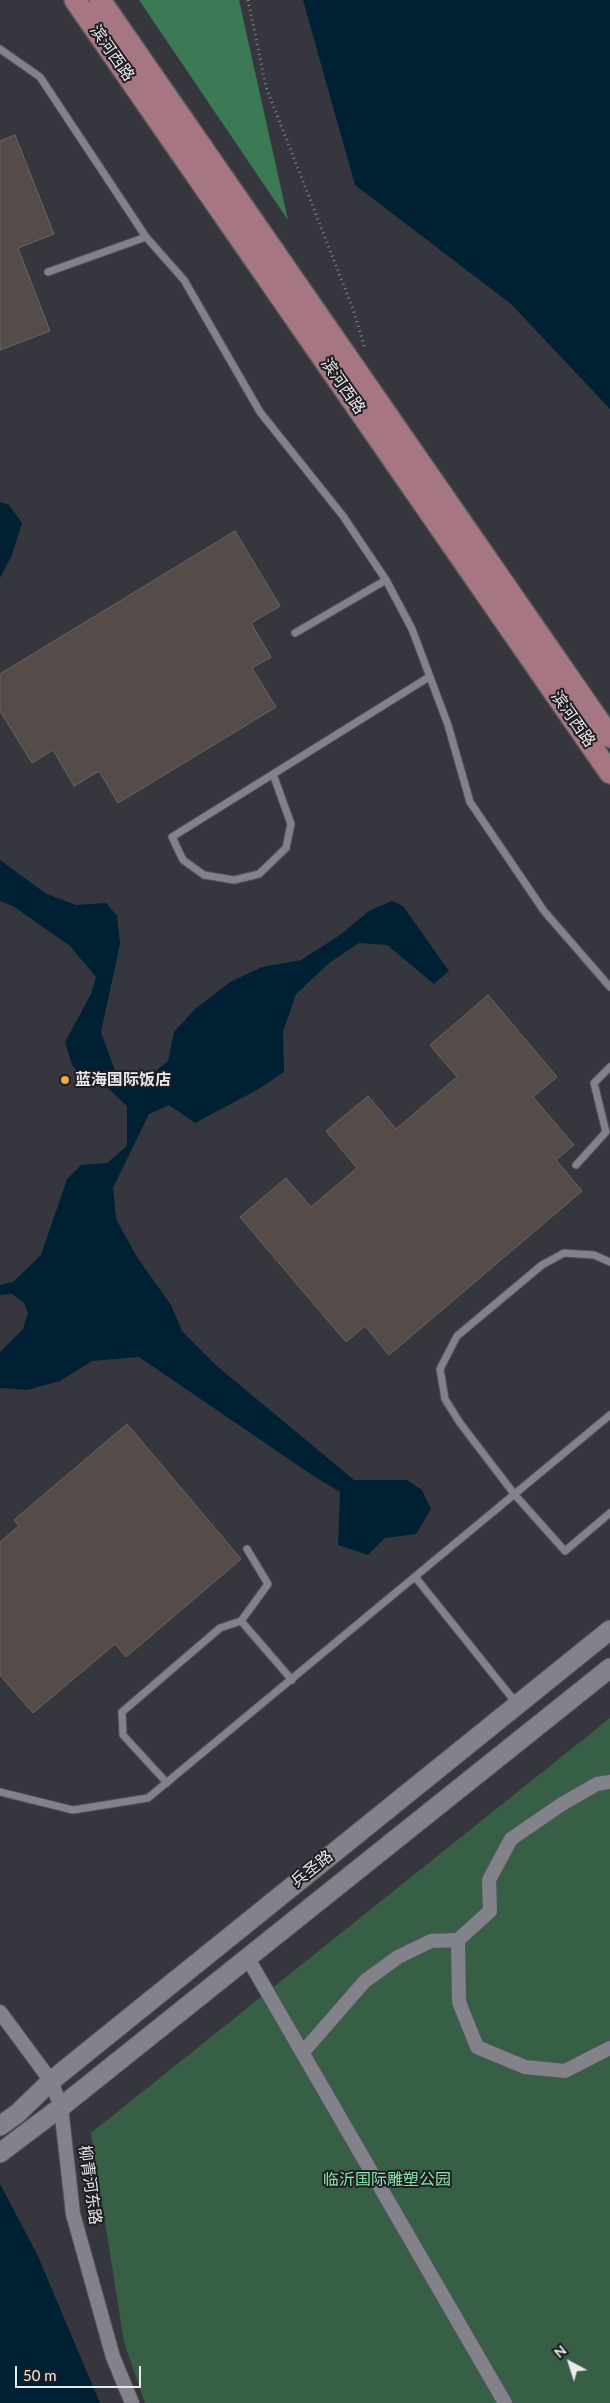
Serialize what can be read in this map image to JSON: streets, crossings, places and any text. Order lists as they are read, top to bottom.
{
  "streets": {
    "main road": ["滨河西路", "兵圣路"],
    "street": ["柳青河东路"]
  },
  "crossings": [
    ["兵圣路", "柳青河东路"]
  ],
  "parks": ["临沂国际雕塑公园"],
  "places": ["蓝海国际饭店"],
  "scale_bar": "50 m",
  "north": "top left"
}
